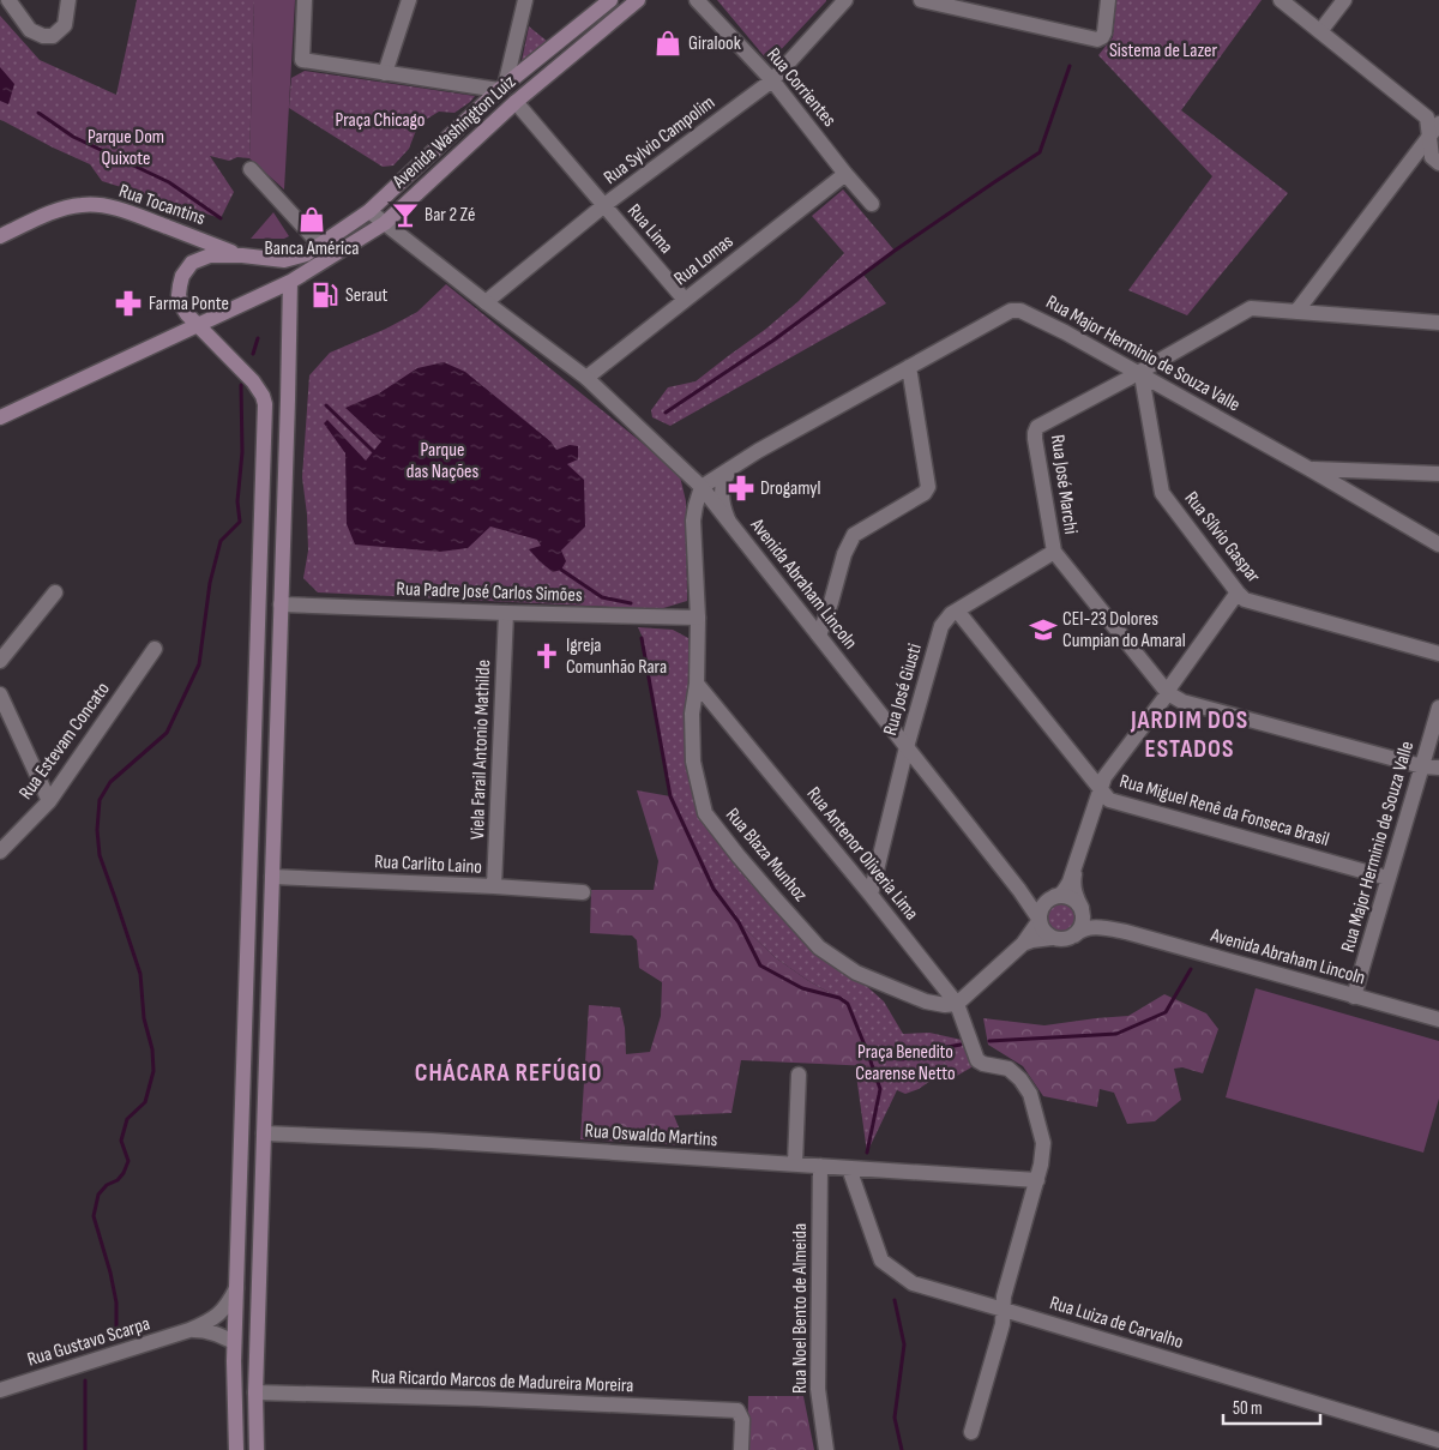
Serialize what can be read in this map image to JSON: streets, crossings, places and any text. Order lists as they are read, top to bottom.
{
  "streets": {
    "main road": ["Avenida Washington Luiz", "Rua Tocantins"],
    "street": [
      "Rua Corrientes",
      "Rua Sylvio Campolim",
      "Rua Lima",
      "Rua Lomas",
      "Rua Major Herminio de Souza Valle",
      "Rua José Marchi",
      "Rua Sílvio Gaspar",
      "Avenida Abraham Lincoln",
      "Rua Padre José Carlos Simões",
      "Rua José Giusti",
      "Rua Estevam Concato",
      "Viela Farail Antonio Mathilde",
      "Rua Miguel Renê da Fonseca Brasil",
      "Rua Antenor Oliveria Lima",
      "Rua Blaza Munhoz",
      "Rua Carlito Laino",
      "Rua Oswaldo Martins",
      "Rua Noel Bento de Almeida",
      "Rua Luiza de Carvalho",
      "Rua Gustavo Scarpa",
      "Rua Ricardo Marcos de Madureira Moreira"
    ]
  },
  "crossings": [
    ["Rua Corrientes", "Rua Sylvio Campolim"],
    ["Rua Corrientes", "Rua Lomas"],
    ["Avenida Washington Luiz", "Rua Tocantins"],
    ["Avenida Washington Luiz", "Rua Lima"],
    ["Avenida Washington Luiz", "Avenida Abraham Lincoln"],
    ["Avenida Washington Luiz", "Rua Gustavo Scarpa"],
    ["Rua Sylvio Campolim", "Rua Lima"],
    ["Rua Sylvio Campolim", "Avenida Abraham Lincoln"],
    ["Rua Lima", "Rua Lomas"],
    ["Rua Lomas", "Avenida Abraham Lincoln"],
    ["Rua Major Herminio de Souza Valle", "Rua José Marchi"],
    ["Rua Major Herminio de Souza Valle", "Rua Sílvio Gaspar"],
    ["Rua Major Herminio de Souza Valle", "Avenida Abraham Lincoln"],
    ["Rua Major Herminio de Souza Valle", "Rua Miguel Renê da Fonseca Brasil"],
    ["Rua Major Herminio de Souza Valle", "Rua Blaza Munhoz"],
    ["Rua José Marchi", "Rua Sílvio Gaspar"],
    ["Rua José Marchi", "Rua José Giusti"],
    ["Avenida Abraham Lincoln", "Rua José Giusti"],
    ["Avenida Abraham Lincoln", "Rua Blaza Munhoz"],
    ["Rua Padre José Carlos Simões", "Viela Farail Antonio Mathilde"],
    ["Rua Padre José Carlos Simões", "Rua Blaza Munhoz"],
    ["Rua José Giusti", "Rua Miguel Renê da Fonseca Brasil"],
    ["Rua José Giusti", "Rua Antenor Oliveria Lima"],
    ["Viela Farail Antonio Mathilde", "Rua Carlito Laino"],
    ["Rua Antenor Oliveria Lima", "Rua Blaza Munhoz"],
    ["Rua Antenor Oliveria Lima", "Rua Oswaldo Martins"],
    ["Rua Oswaldo Martins", "Rua Noel Bento de Almeida"],
    ["Rua Oswaldo Martins", "Rua Luiza de Carvalho"]
  ],
  "districts": ["JARDIM DOS ESTADOS", "CHÁCARA REFÚGIO"],
  "parks": [
    "Sistema de Lazer",
    "Praça Chicago",
    "Parque Dom Quixote",
    "Parque das Nações",
    "Praça Benedito Cearense Netto"
  ],
  "places": {
    "shop": ["Giralook", "Banca América"],
    "bar": ["Bar 2 Zé"],
    "fuel station": ["Seraut"],
    "pharmacy": ["Farma Ponte", "Drogamyl"],
    "school or university": ["CEI-23 Dolores Cumpian do Amaral"],
    "church": ["Igreja Comunhão Rara"]
  },
  "scale_bar": "50 m"
}
